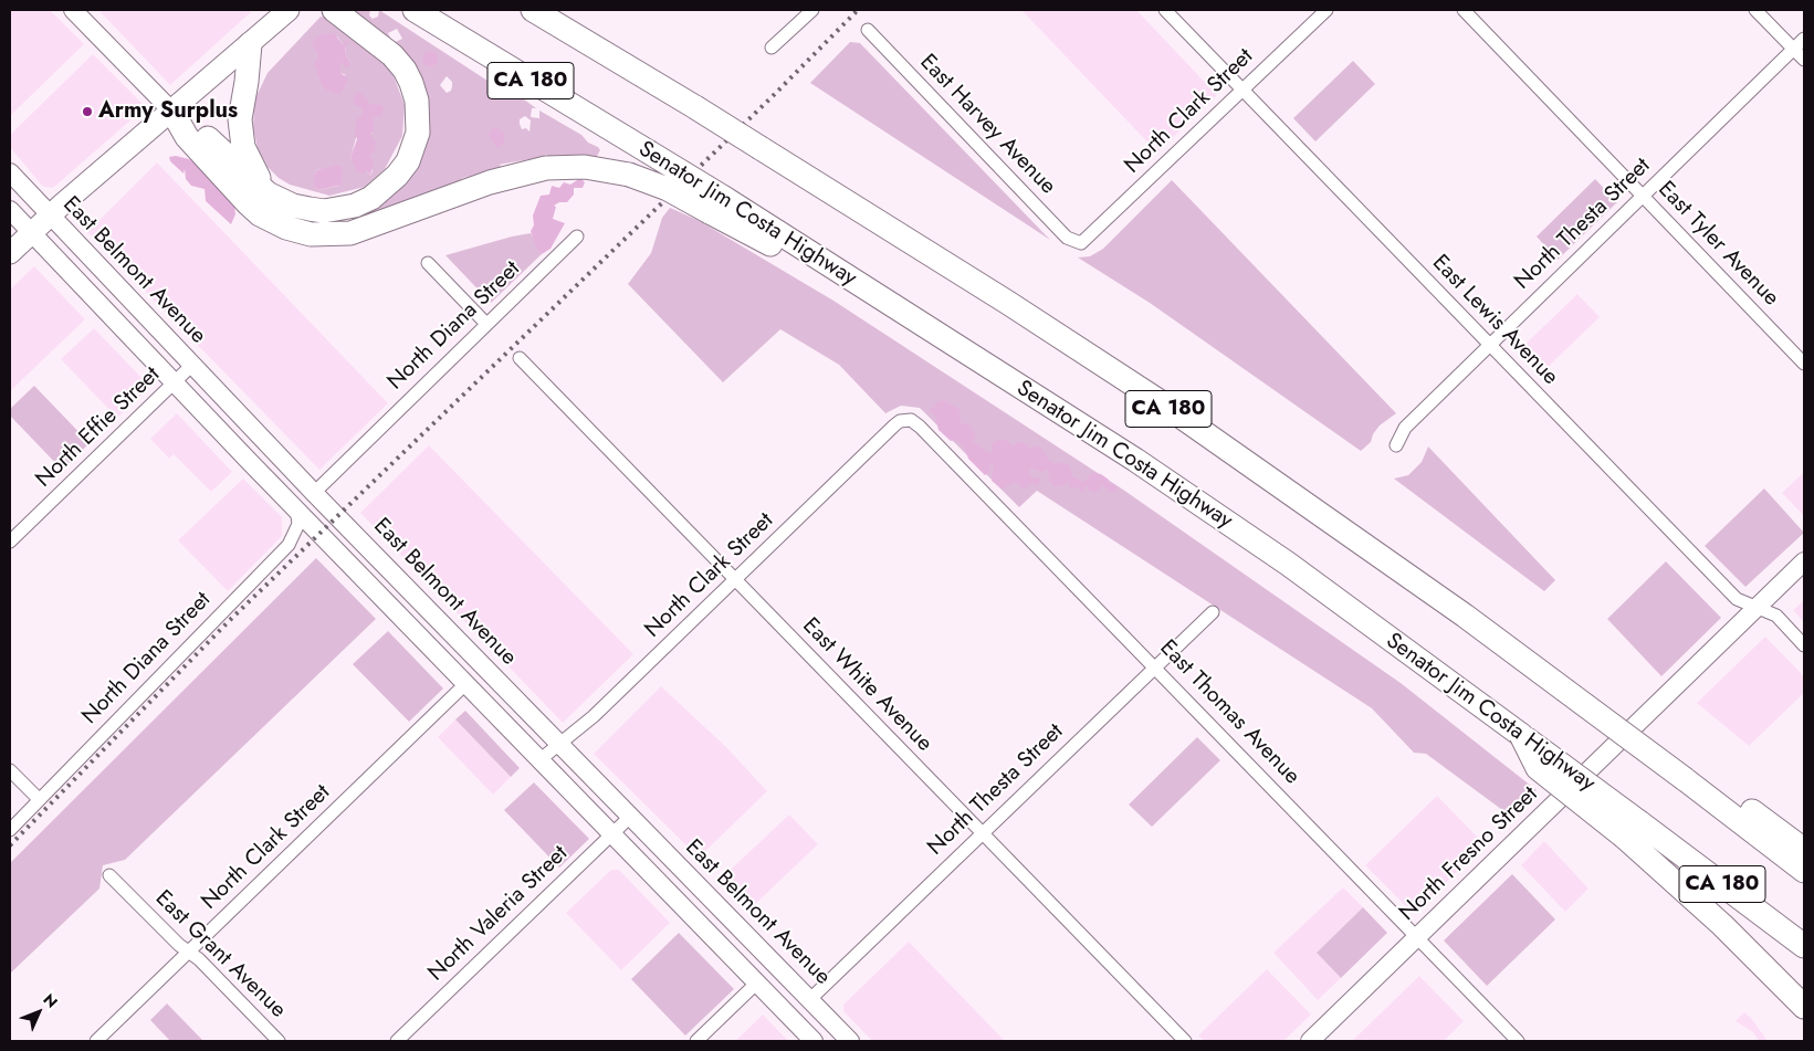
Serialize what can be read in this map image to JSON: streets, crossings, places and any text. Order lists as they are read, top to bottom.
{
  "streets": {
    "highway": ["CA 180", "Senator Jim Costa Highway"],
    "main road": ["East Belmont Avenue", "North Fresno Street"],
    "street": [
      "North Clark Street",
      "East Harvey Avenue",
      "North Thesta Street",
      "East Tyler Avenue",
      "East Lewis Avenue",
      "North Diana Street",
      "North Effie Street",
      "East White Avenue",
      "East Thomas Avenue",
      "North Valeria Street",
      "East Grant Avenue"
    ]
  },
  "crossings": [
    ["CA 180", "Senator Jim Costa Highway"],
    ["North Clark Street", "East Harvey Avenue"],
    ["North Clark Street", "East Belmont Avenue"],
    ["North Clark Street", "East Lewis Avenue"],
    ["North Clark Street", "East White Avenue"],
    ["North Clark Street", "East Thomas Avenue"],
    ["North Clark Street", "East Grant Avenue"],
    ["North Thesta Street", "East Tyler Avenue"],
    ["North Thesta Street", "East Belmont Avenue"],
    ["North Thesta Street", "East Lewis Avenue"],
    ["North Thesta Street", "East White Avenue"],
    ["North Thesta Street", "East Thomas Avenue"],
    ["East Belmont Avenue", "North Diana Street"],
    ["East Belmont Avenue", "North Effie Street"],
    ["East Belmont Avenue", "North Valeria Street"],
    ["East Lewis Avenue", "North Fresno Street"],
    ["East Thomas Avenue", "North Fresno Street"]
  ],
  "places": ["Army Surplus"],
  "north": "top right"
}
